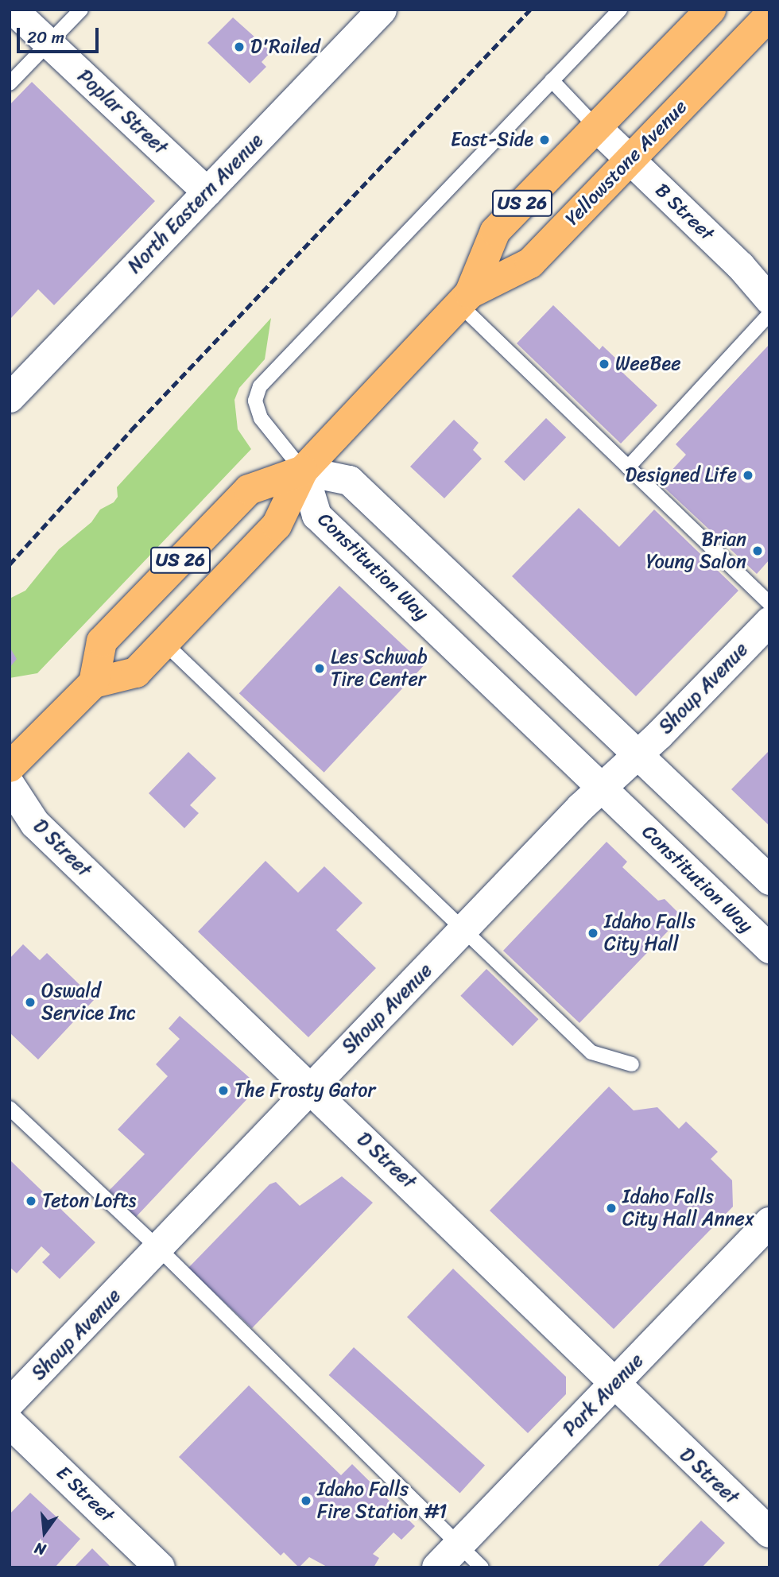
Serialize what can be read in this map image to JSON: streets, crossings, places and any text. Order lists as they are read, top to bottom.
{
  "streets": {
    "highway": ["Yellowstone Avenue", "US 26"],
    "street": [
      "Poplar Street",
      "North Eastern Avenue",
      "B Street",
      "Constitution Way",
      "Shoup Avenue",
      "D Street",
      "Park Avenue",
      "E Street"
    ]
  },
  "crossings": [
    ["Poplar Street", "North Eastern Avenue"],
    ["Yellowstone Avenue", "B Street"],
    ["Yellowstone Avenue", "Constitution Way"],
    ["Constitution Way", "Shoup Avenue"],
    ["Shoup Avenue", "D Street"],
    ["D Street", "Park Avenue"]
  ],
  "places": [
    "D'Railed",
    "East-Side",
    "WeeBee",
    "Designed Life",
    "Brian Young Salon",
    "Les Schwab Tire Center",
    "Idaho Falls City Hall",
    "Oswald Service Inc",
    "The Frosty Gator",
    "Teton Lofts",
    "Idaho Falls City Hall Annex",
    "Idaho Falls Fire Station #1"
  ],
  "scale_bar": "20 m",
  "north": "bottom"
}
